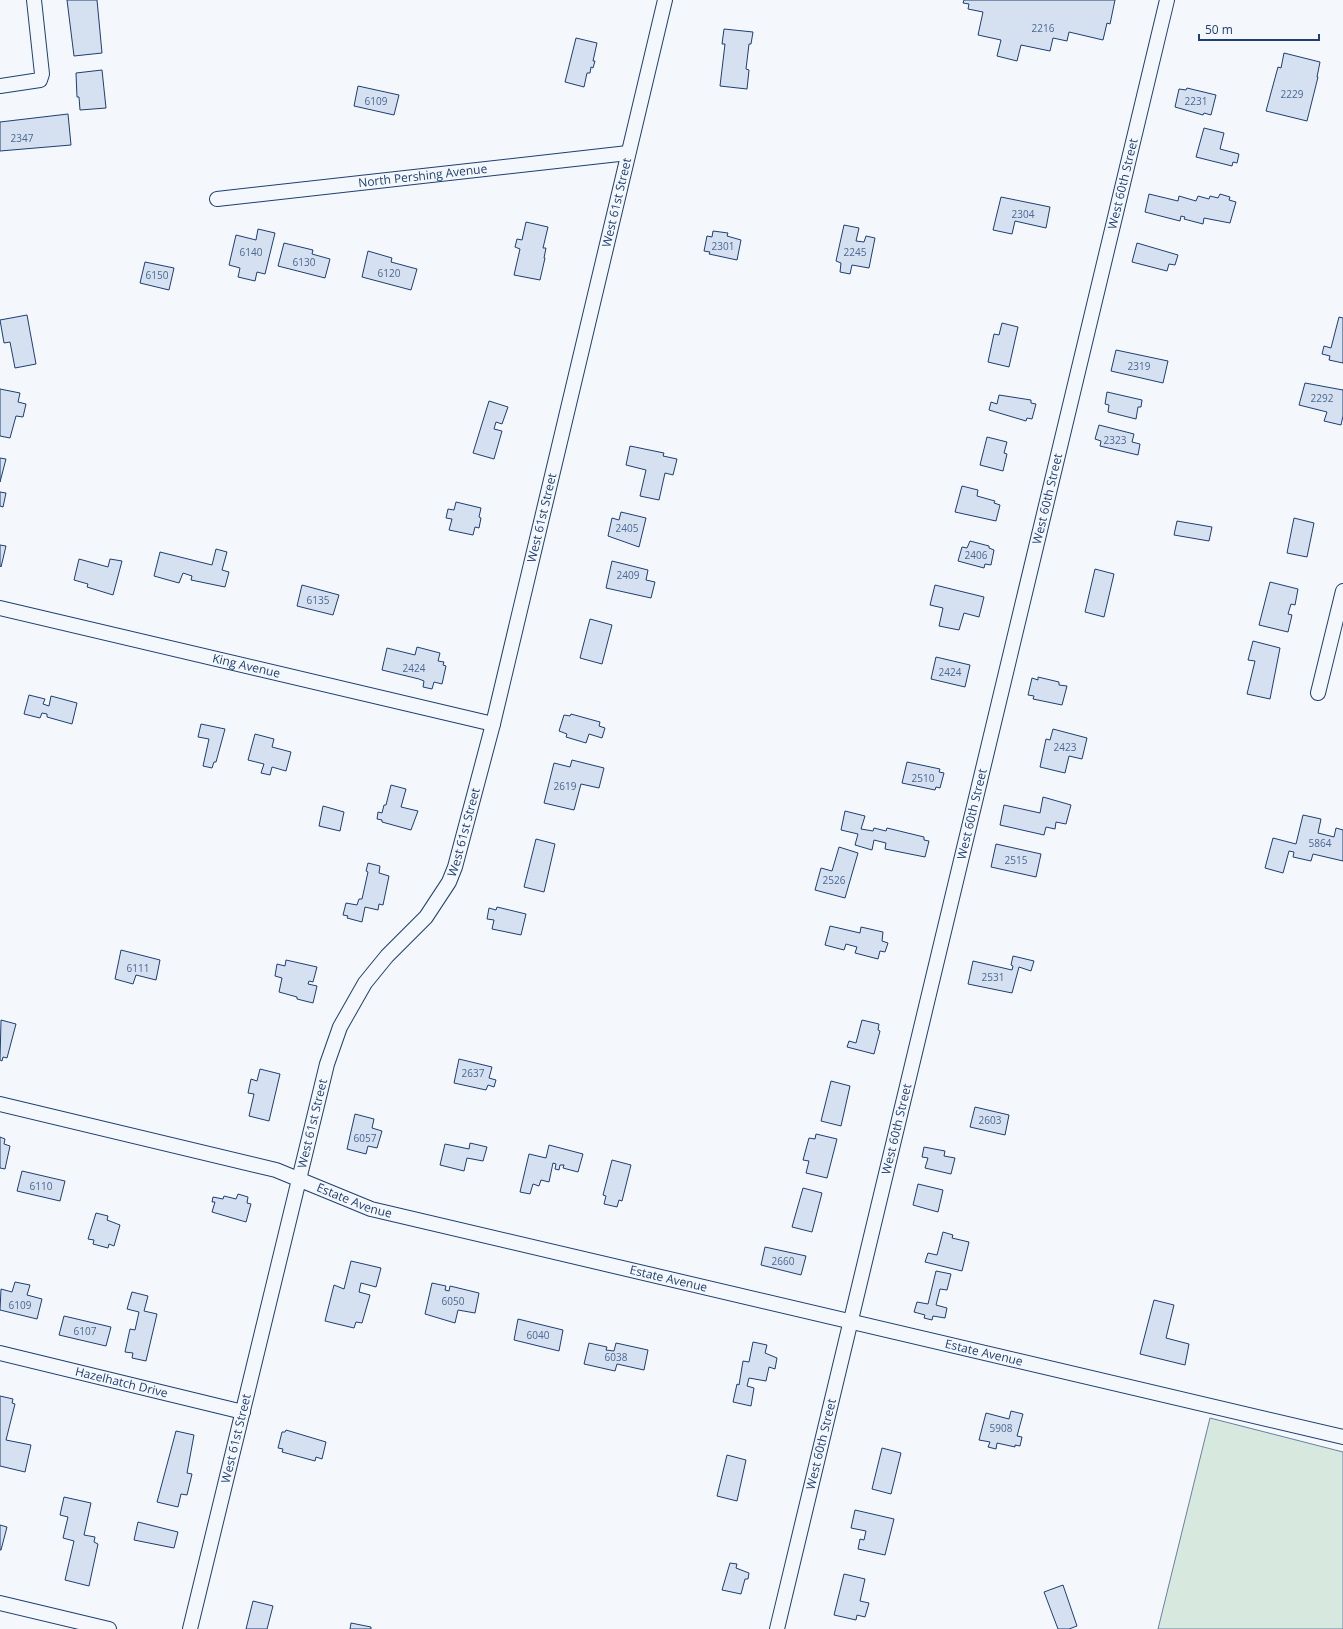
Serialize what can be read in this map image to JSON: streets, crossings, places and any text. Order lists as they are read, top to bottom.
{
  "streets": {
    "street": [
      "North Pershing Avenue",
      "West 60th Street",
      "West 61st Street",
      "King Avenue",
      "Estate Avenue",
      "Hazelhatch Drive"
    ]
  },
  "crossings": [
    ["North Pershing Avenue", "West 61st Street"],
    ["West 60th Street", "Estate Avenue"],
    ["West 61st Street", "King Avenue"],
    ["West 61st Street", "Estate Avenue"],
    ["West 61st Street", "Hazelhatch Drive"]
  ],
  "house_numbers": [
    "2216",
    "2229",
    "6109",
    "2231",
    "2347",
    "2304",
    "2301",
    "6140",
    "2245",
    "6130",
    "6120",
    "6150",
    "2319",
    "2292",
    "2323",
    "2405",
    "2406",
    "2409",
    "6135",
    "2424",
    "2424",
    "2423",
    "2510",
    "2619",
    "5864",
    "2515",
    "2526",
    "6111",
    "2531",
    "2637",
    "2603",
    "6057",
    "6110",
    "2660",
    "6050",
    "6109",
    "6107",
    "6040",
    "6038",
    "5908"
  ],
  "scale_bar": "50 m"
}
